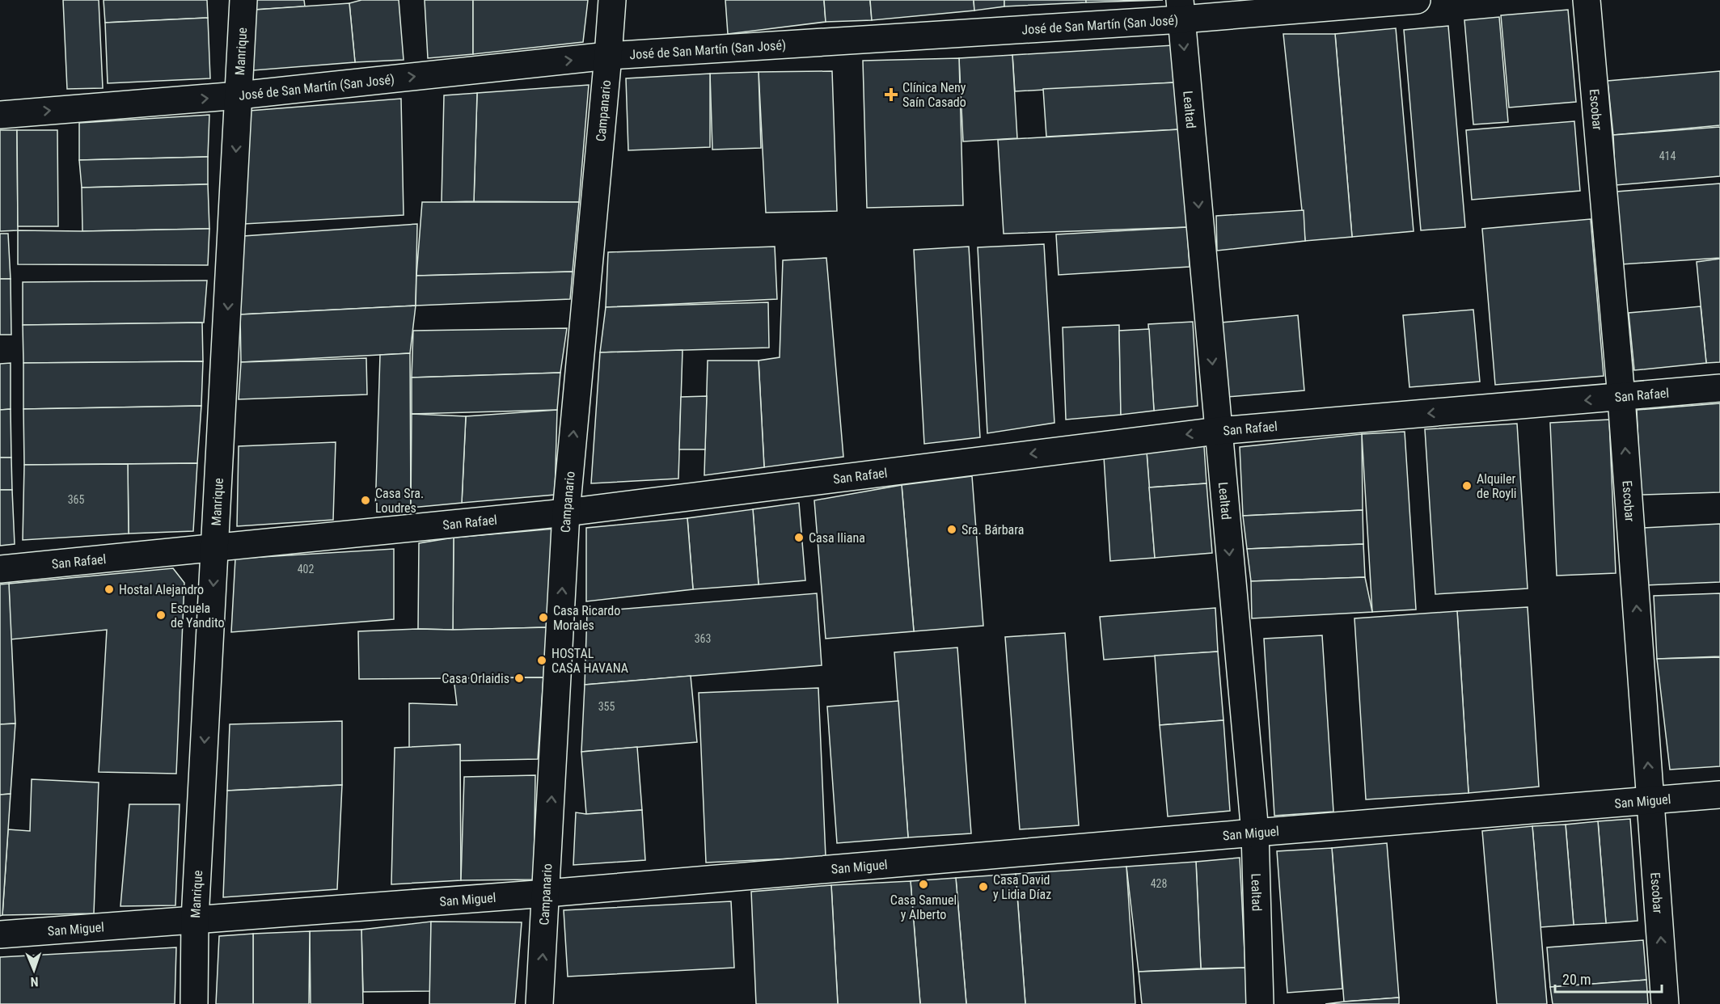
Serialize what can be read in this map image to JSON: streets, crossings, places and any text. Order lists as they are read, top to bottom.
{
  "streets": {
    "street": [
      "José de San Martín (San José)",
      "Manrique",
      "Campanario",
      "Escobar",
      "Lealtad",
      "San Rafael",
      "San Miguel"
    ]
  },
  "crossings": [
    ["José de San Martín (San José)", "Manrique"],
    ["José de San Martín (San José)", "Campanario"],
    ["José de San Martín (San José)", "Lealtad"],
    ["Manrique", "San Rafael"],
    ["Manrique", "San Miguel"],
    ["Campanario", "San Rafael"],
    ["Campanario", "San Miguel"],
    ["Escobar", "San Rafael"],
    ["Escobar", "San Miguel"],
    ["Lealtad", "San Rafael"],
    ["Lealtad", "San Miguel"]
  ],
  "one_way": [
    "José de San Martín (San José)",
    "Manrique",
    "Campanario",
    "Escobar",
    "Lealtad",
    "San Rafael"
  ],
  "places": {
    "health": ["Clínica Neny Saín Casado"],
    "other": [
      "Alquiler de Royli",
      "Casa Sra. Loudres",
      "Sra. Bárbara",
      "Casa Iliana",
      "Hostal Alejandro",
      "Escuela de Yandito",
      "Casa Ricardo Morales",
      "HOSTAL CASA HAVANA",
      "Casa Orlaidis",
      "Casa Samuel y Alberto",
      "Casa David y Lidia Díaz"
    ]
  },
  "house_numbers": [
    "414",
    "365",
    "402",
    "363",
    "355",
    "428"
  ],
  "scale_bar": "20 m",
  "north": "bottom"
}
